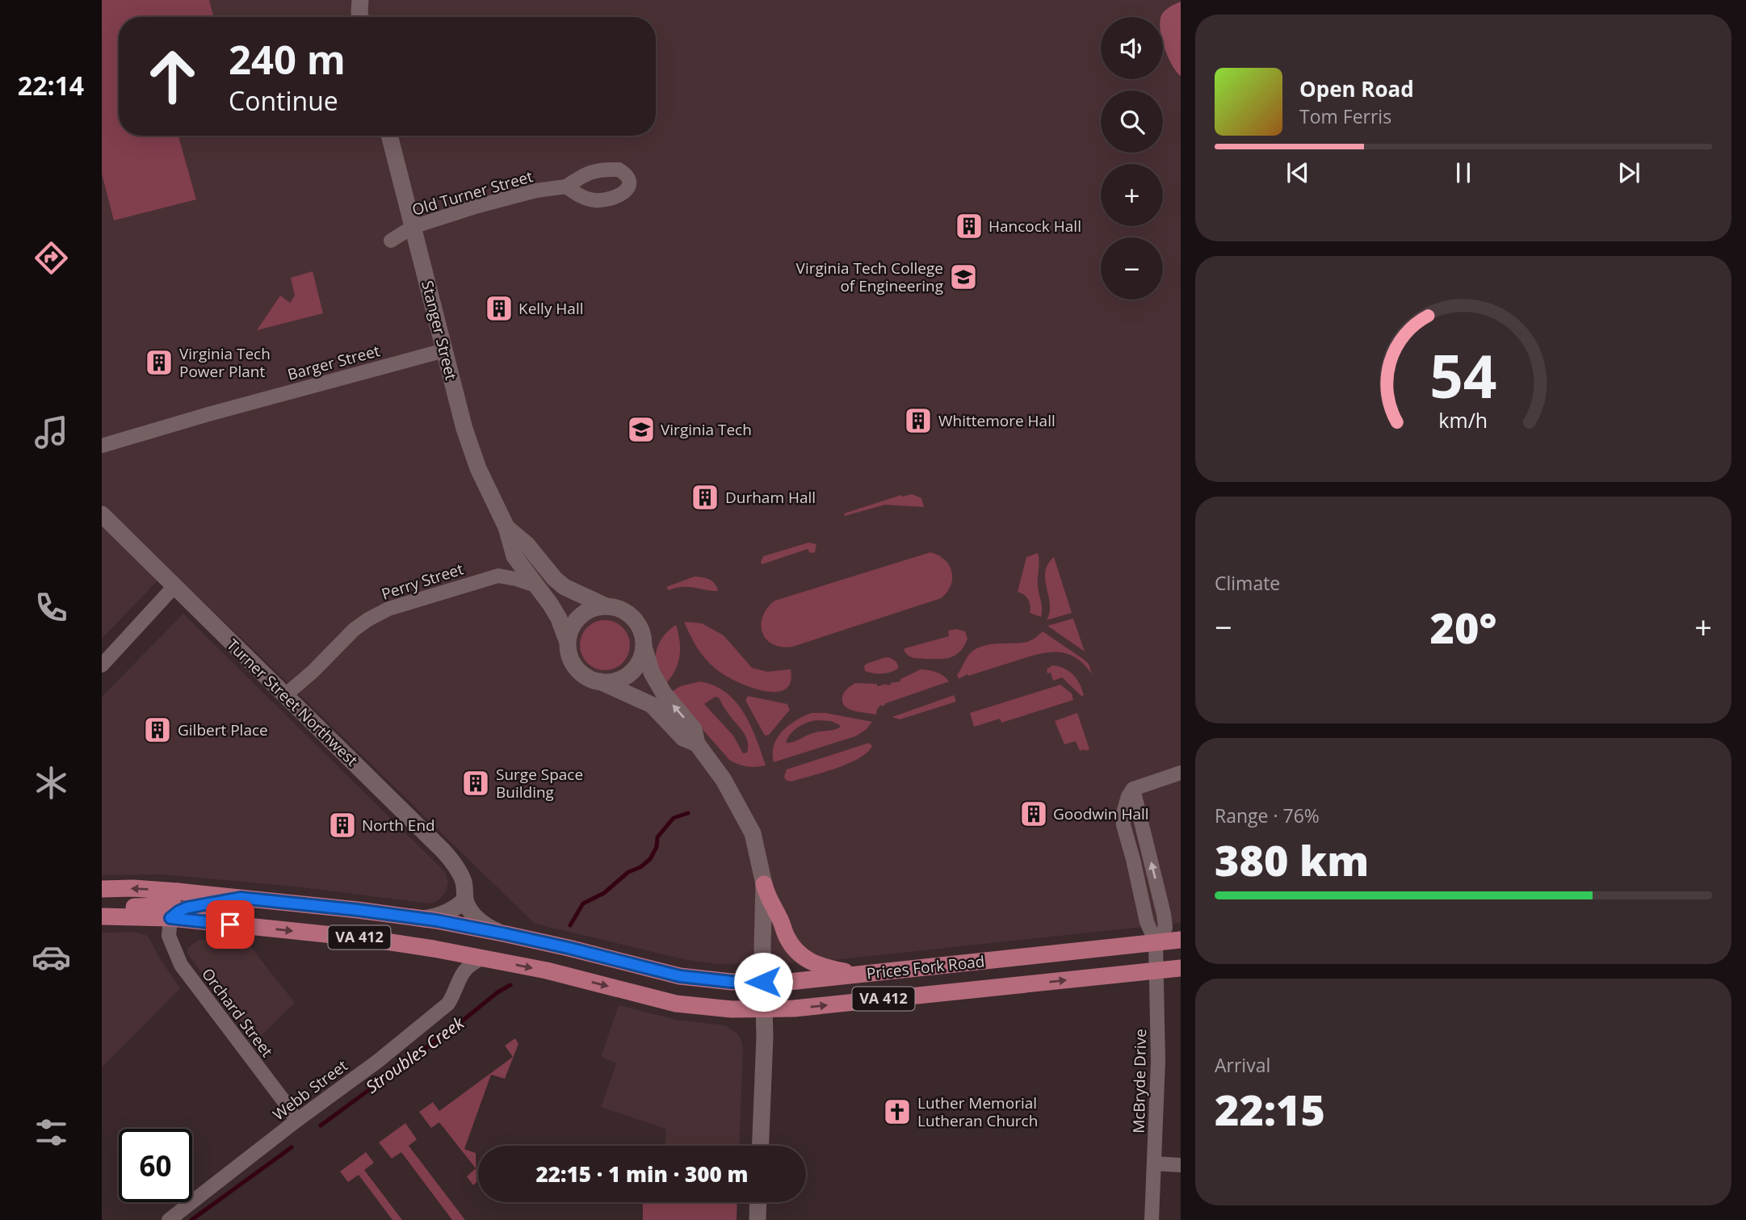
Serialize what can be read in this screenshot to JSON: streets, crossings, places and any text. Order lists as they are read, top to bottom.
{
  "streets": {
    "main road": ["VA 412", "Prices Fork Road"],
    "street": [
      "Old Turner Street",
      "Stanger Street",
      "Barger Street",
      "Perry Street",
      "Turner Street Northwest",
      "Orchard Street",
      "McBryde Drive",
      "Webb Street"
    ]
  },
  "crossings": [
    ["Old Turner Street", "Stanger Street"],
    ["Stanger Street", "Barger Street"],
    ["Perry Street", "Turner Street Northwest"],
    ["Turner Street Northwest", "Prices Fork Road"],
    ["Prices Fork Road", "Orchard Street"],
    ["Prices Fork Road", "McBryde Drive"],
    ["Prices Fork Road", "Webb Street"],
    ["Orchard Street", "Webb Street"]
  ],
  "water": ["Stroubles Creek"],
  "places": {
    "building": [
      "Hancock Hall",
      "Kelly Hall",
      "Virginia Tech Power Plant",
      "Whittemore Hall",
      "Durham Hall",
      "Gilbert Place",
      "Surge Space Building",
      "Goodwin Hall",
      "North End"
    ],
    "school or university": ["Virginia Tech College of Engineering", "Virginia Tech"],
    "church": ["Luther Memorial Lutheran Church"]
  },
  "page": {
    "tabs": "22:14",
    "map_buttons": ["+", "−"],
    "turn": ["240 m", "Continue"],
    "song": ["Open Road", "Tom Ferris"],
    "tile": [
      "Climate",
      ["Range · 76%", "380 km"],
      ["Arrival", "22:15"]
    ],
    "heat": ["−", "20°", "+"],
    "limit": "60",
    "trip": "22:15 · 1 min · 300 m",
    "gauge": ["54", "km/h"]
  }
}
